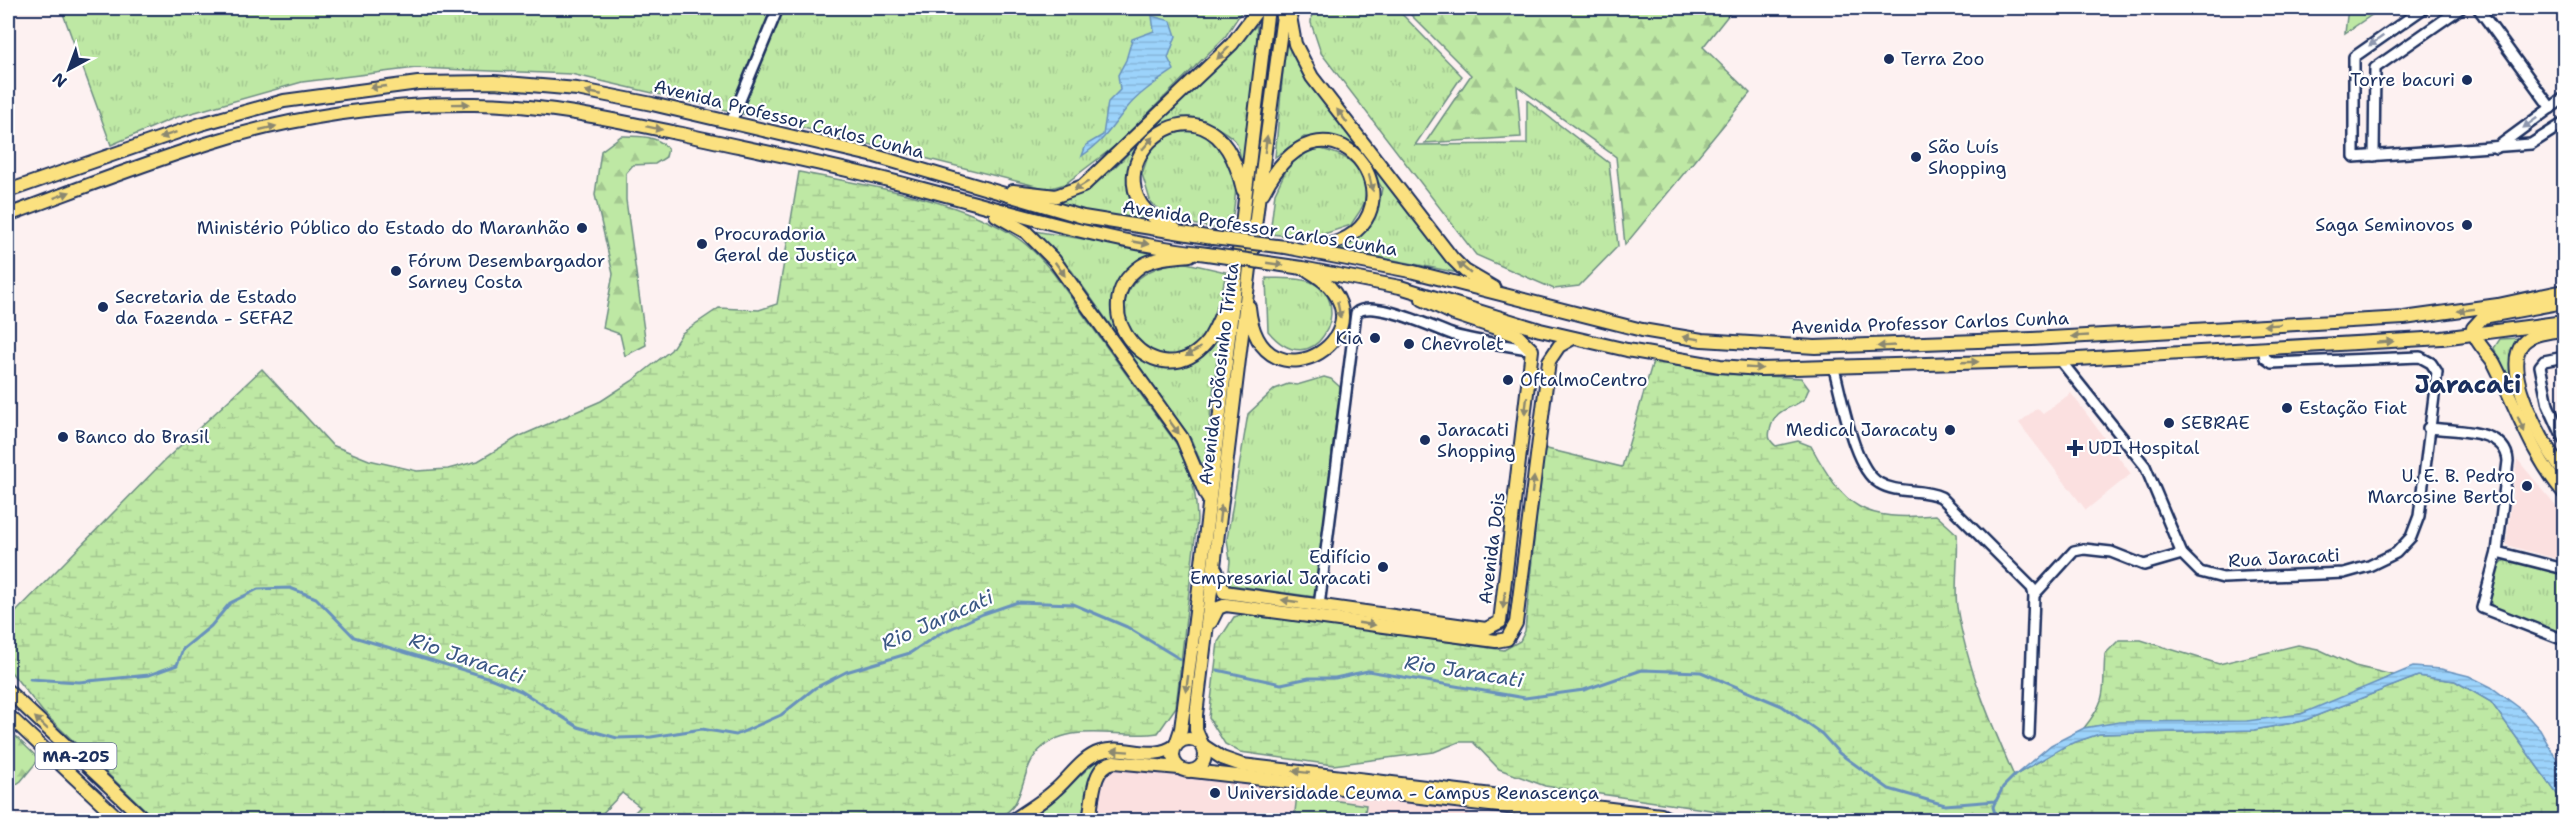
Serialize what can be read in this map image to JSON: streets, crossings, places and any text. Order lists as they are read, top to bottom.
{
  "streets": {
    "main road": [
      "Avenida Professor Carlos Cunha",
      "Avenida Joãosinho Trinta",
      "Avenida Dois",
      "MA-205"
    ],
    "street": ["Rua Jaracati"]
  },
  "crossings": [
    ["Avenida Professor Carlos Cunha", "Avenida Dois"],
    ["Avenida Joãosinho Trinta", "Avenida Dois"]
  ],
  "districts": ["Jaracati"],
  "water": ["Rio Jaracati"],
  "places": {
    "other": [
      "Terra Zoo",
      "Torre bacuri",
      "São Luís Shopping",
      "Saga Seminovos",
      "Ministério Público do Estado do Maranhão",
      "Procuradoria Geral de Justiça",
      "Fórum Desembargador Sarney Costa",
      "Secretaria de Estado da Fazenda - SEFAZ",
      "Kia",
      "Chevrolet",
      "OftalmoCentro",
      "Estação Fiat",
      "SEBRAE",
      "Medical Jaracaty",
      "Banco do Brasil",
      "Jaracati Shopping",
      "U. E. B. Pedro Marcosine Bertol",
      "Edifício Empresarial Jaracati",
      "Universidade Ceuma - Campus Renascença"
    ],
    "health": ["UDI Hospital"]
  },
  "north": "bottom left"
}
